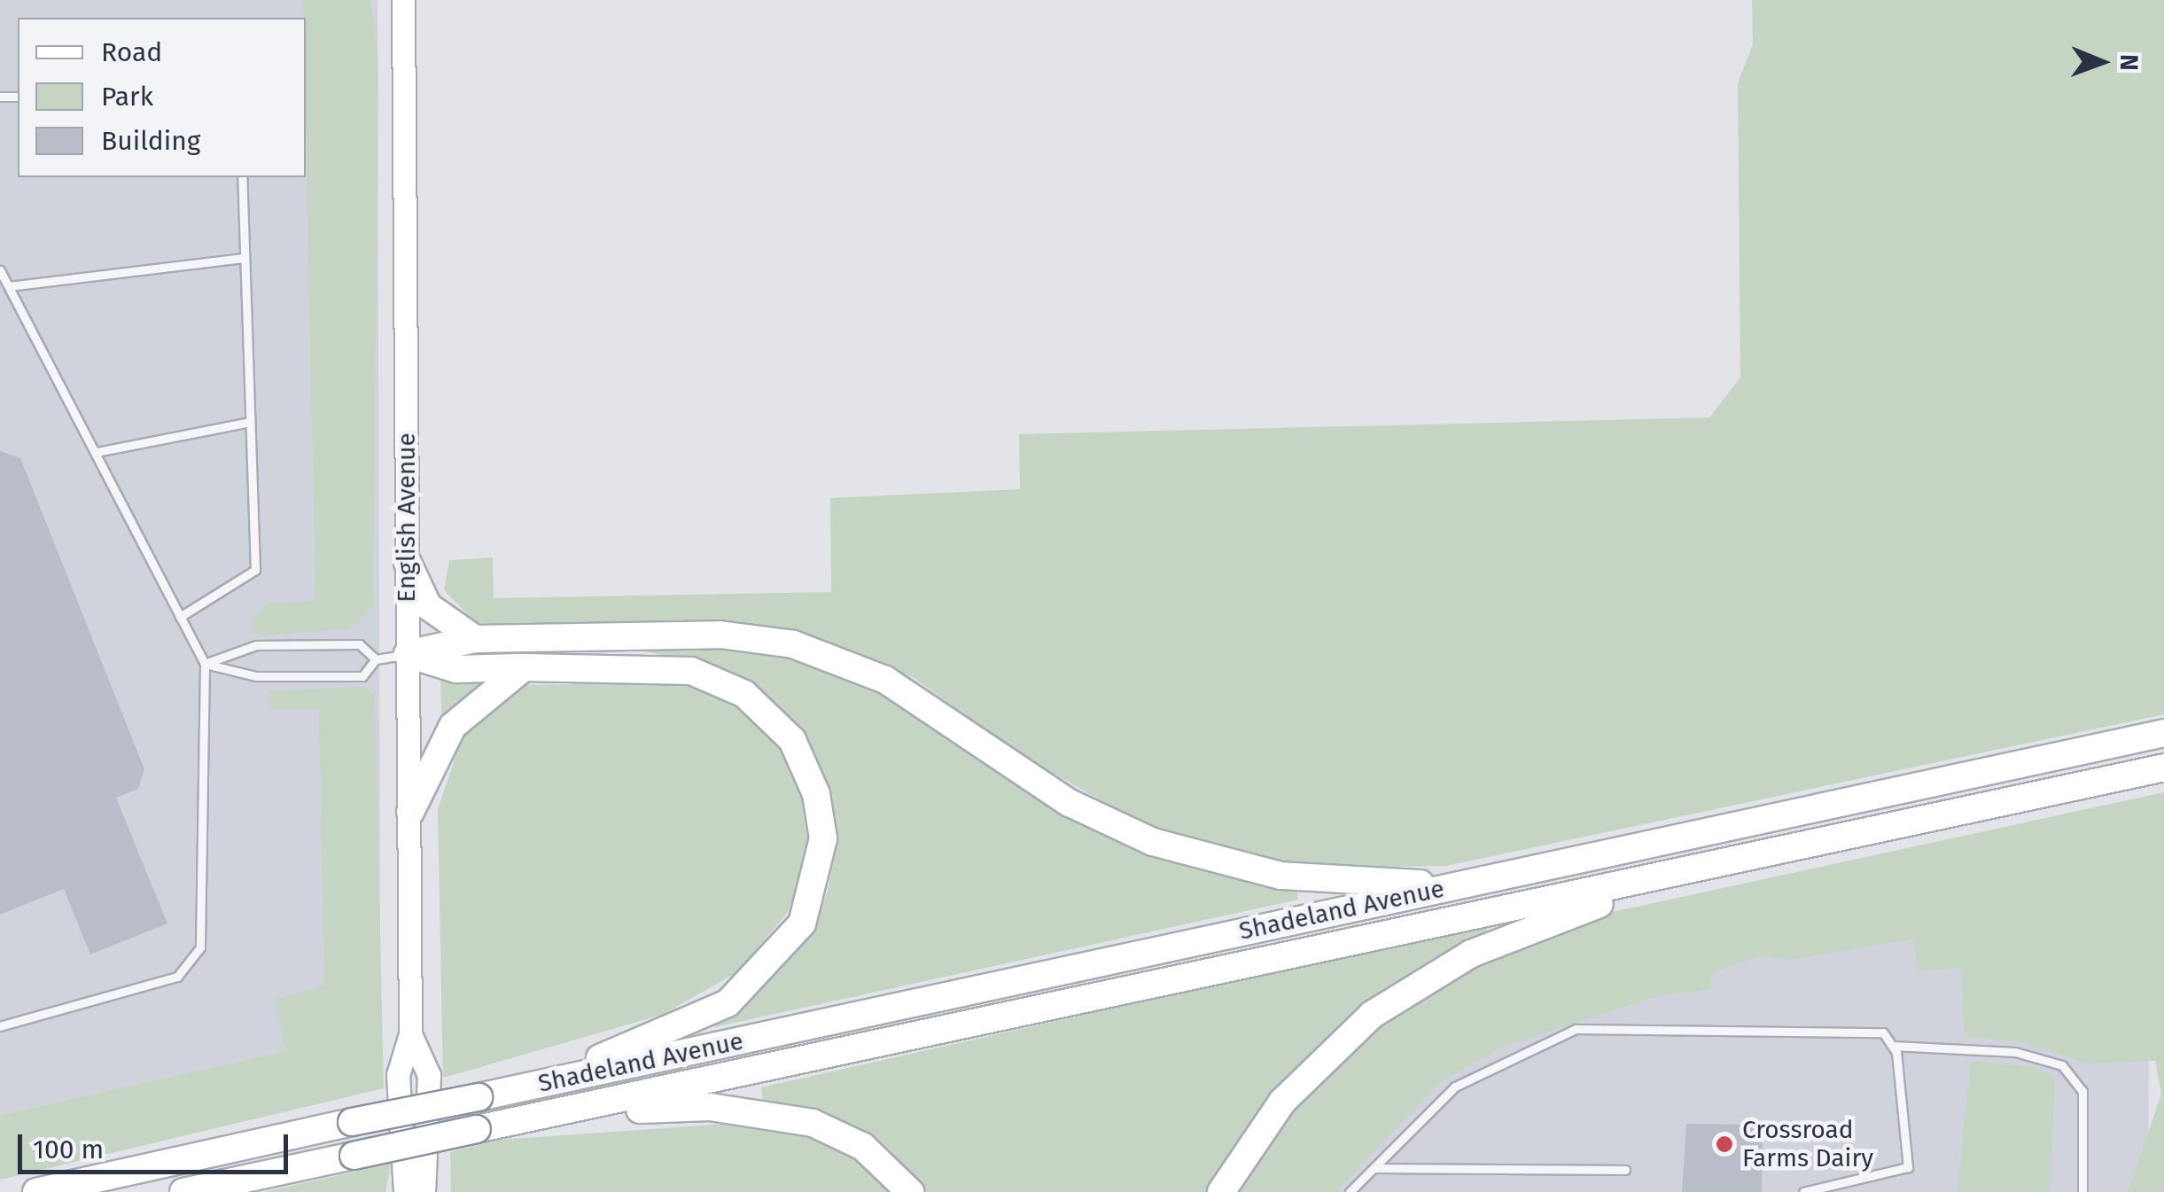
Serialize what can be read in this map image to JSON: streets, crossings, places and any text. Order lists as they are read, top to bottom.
{
  "streets": {
    "highway": ["Shadeland Avenue"],
    "street": ["English Avenue"]
  },
  "places": ["Crossroad Farms Dairy"],
  "legend": ["Road", "Park", "Building"],
  "scale_bar": "100 m",
  "north": "right"
}
